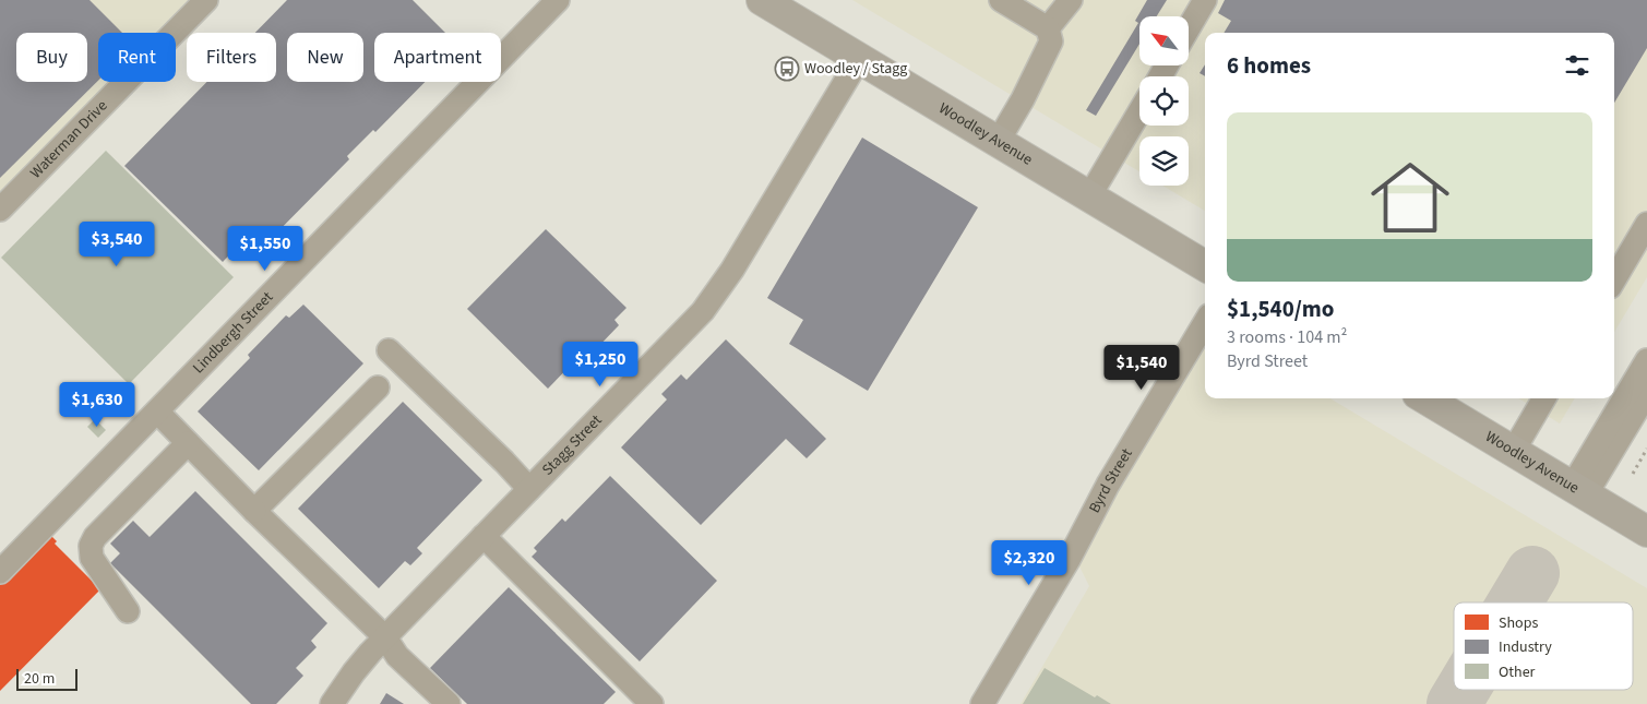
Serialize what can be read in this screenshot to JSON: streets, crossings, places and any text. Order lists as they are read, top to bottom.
{
  "streets": {
    "main road": ["Woodley Avenue"],
    "street": [
      "Waterman Drive",
      "Lindbergh Street",
      "Stagg Street",
      "Byrd Street"
    ]
  },
  "crossings": [
    ["Woodley Avenue", "Stagg Street"]
  ],
  "places": {
    "bus stop": ["Woodley / Stagg"]
  },
  "legend": ["Shops", "Industry", "Other"],
  "scale_bar": "20 m",
  "north": "top left",
  "page": {
    "chip": [
      "Buy",
      "Rent",
      "Filters",
      "New",
      "Apartment"
    ],
    "heading": "6 homes",
    "list": [
      {
        "name": "$1,540/mo",
        "note": "3 rooms · 104 m² · Byrd Street"
      }
    ],
    "price": [
      "$3,540",
      "$1,550",
      "$1,250",
      "$1,540",
      "$1,630",
      "$2,320"
    ],
    "scale": "20 m"
  }
}
